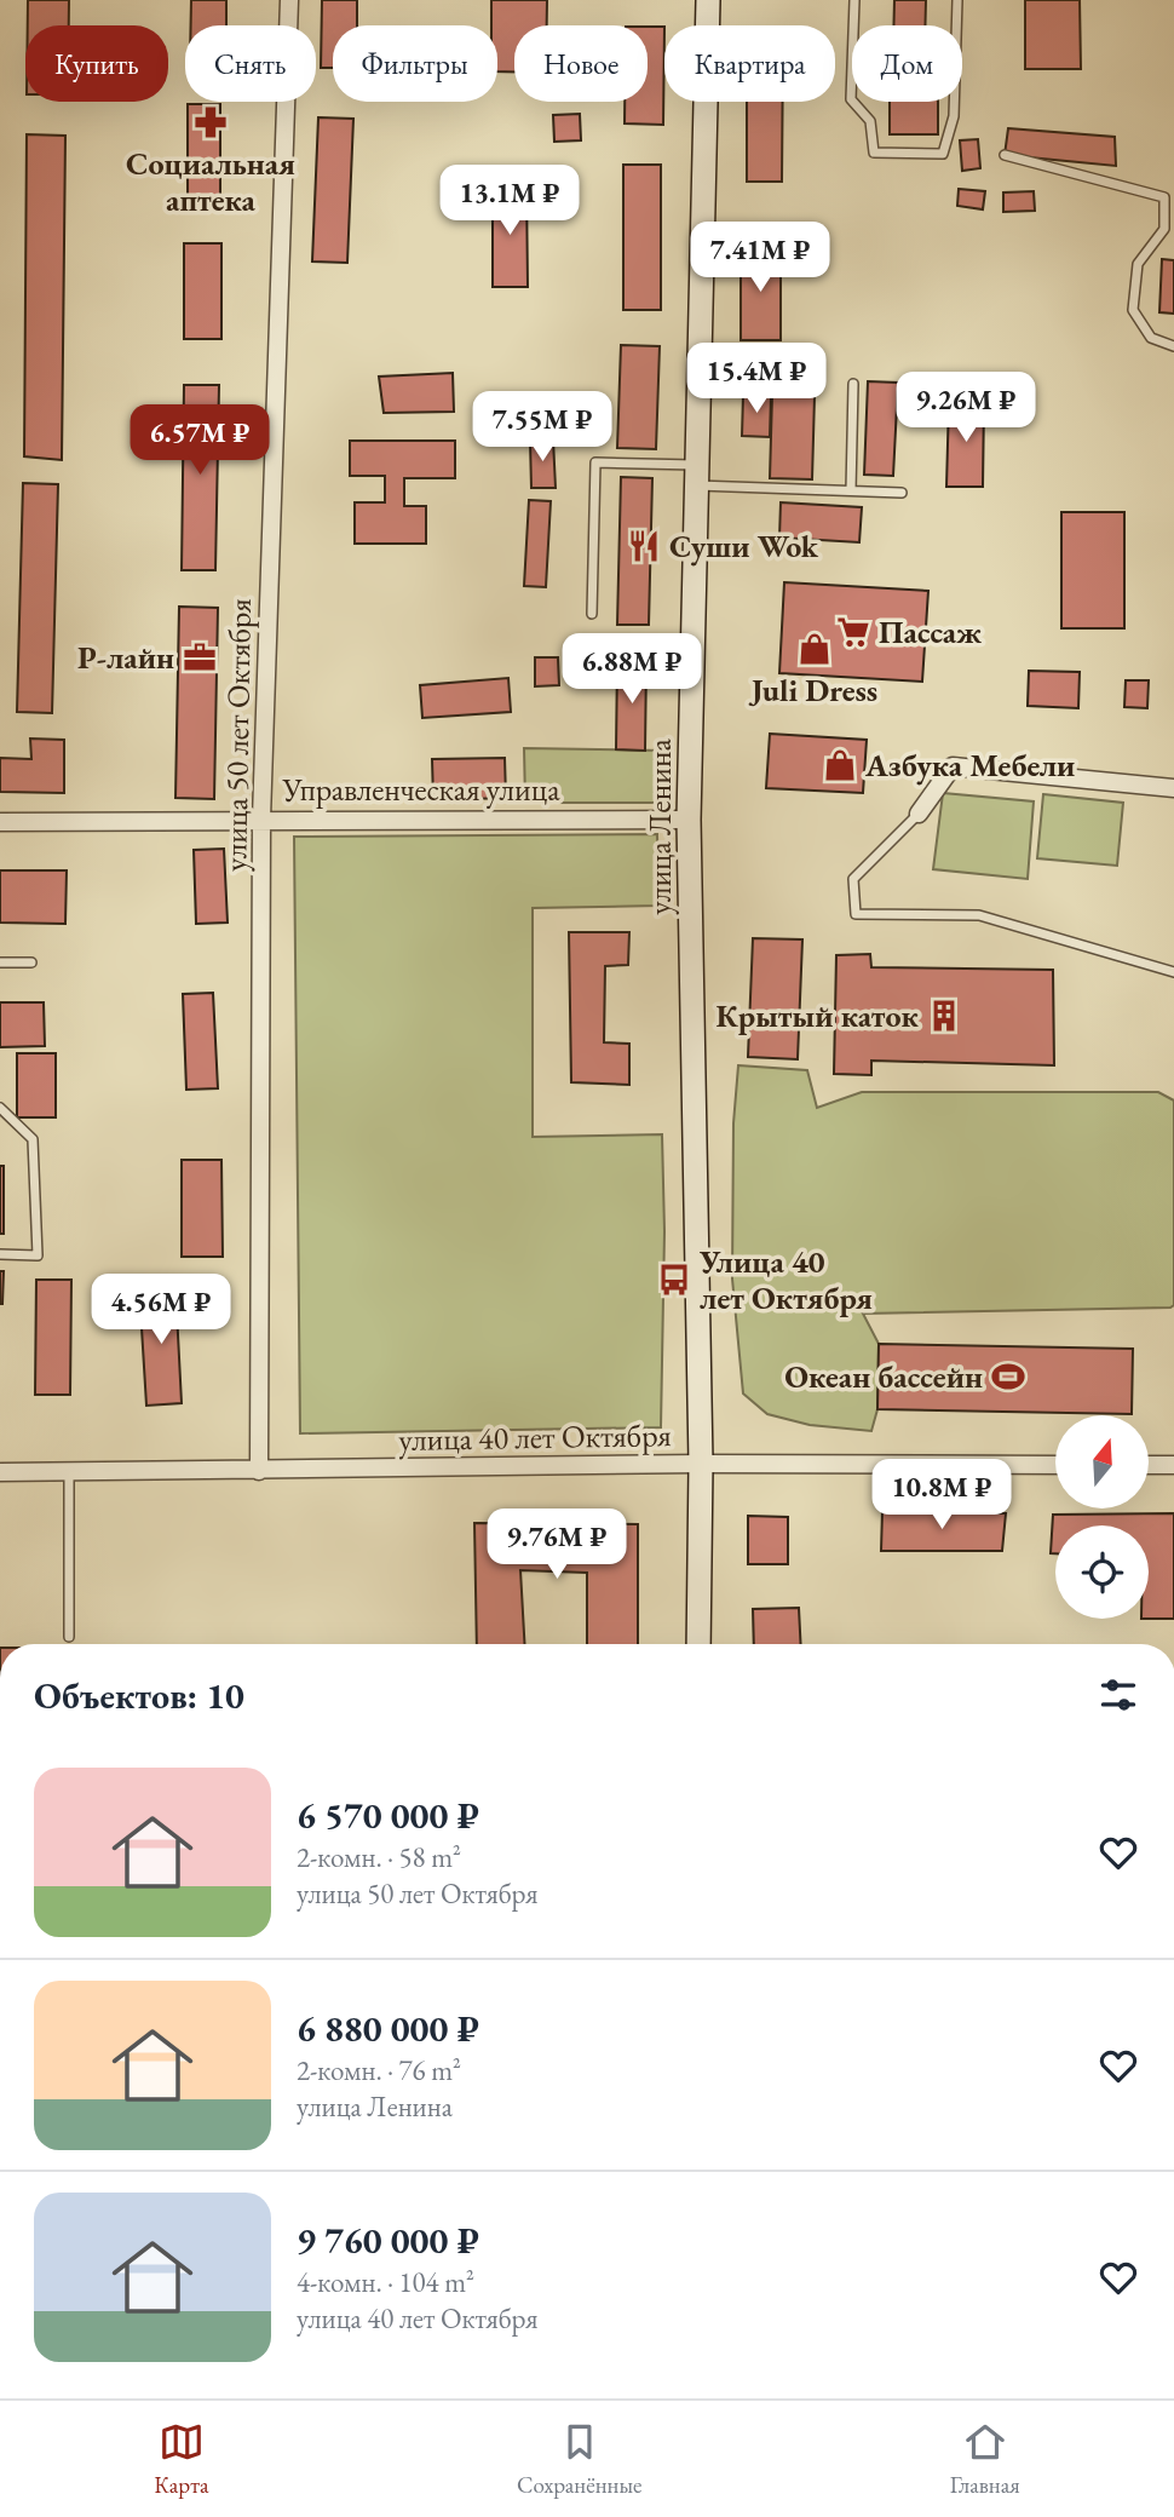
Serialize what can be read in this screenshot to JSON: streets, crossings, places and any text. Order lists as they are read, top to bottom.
{
  "streets": {
    "main road": ["улица Ленина"],
    "street": ["улица 50 лет Октября", "Управленческая улица", "улица 40 лет Октября"]
  },
  "crossings": [
    ["улица 50 лет Октября", "Управленческая улица"],
    ["улица 50 лет Октября", "улица 40 лет Октября"],
    ["Управленческая улица", "улица Ленина"],
    ["улица Ленина", "улица 40 лет Октября"]
  ],
  "places": {
    "pharmacy": ["Социальная аптека"],
    "restaurant": ["Суши Wok"],
    "supermarket": ["Пассаж"],
    "shop": ["Juli Dress", "Азбука Мебели"],
    "office": ["Р-лайн"],
    "building": ["Крытый каток"],
    "bus stop": ["Улица 40 лет Октября"],
    "sports": ["Океан бассейн"]
  },
  "north": "top",
  "page": {
    "chip": [
      "Купить",
      "Снять",
      "Фильтры",
      "Новое",
      "Квартира",
      "Дом"
    ],
    "price": [
      "13.1M ₽",
      "7.41M ₽",
      "15.4M ₽",
      "9.26M ₽",
      "7.55M ₽",
      "6.57M ₽",
      "6.88M ₽",
      "4.56M ₽",
      "10.8M ₽",
      "9.76M ₽"
    ],
    "heading": "Объектов: 10",
    "list": [
      {
        "name": "6 570 000 ₽",
        "note": "2-комн. · 58 m² · улица 50 лет Октября"
      },
      {
        "name": "6 880 000 ₽",
        "note": "2-комн. · 76 m² · улица Ленина"
      },
      {
        "name": "9 760 000 ₽",
        "note": "4-комн. · 104 m² · улица 40 лет Октября"
      }
    ],
    "tabs": ["Карта", "Сохранённые", "Главная"]
  }
}
